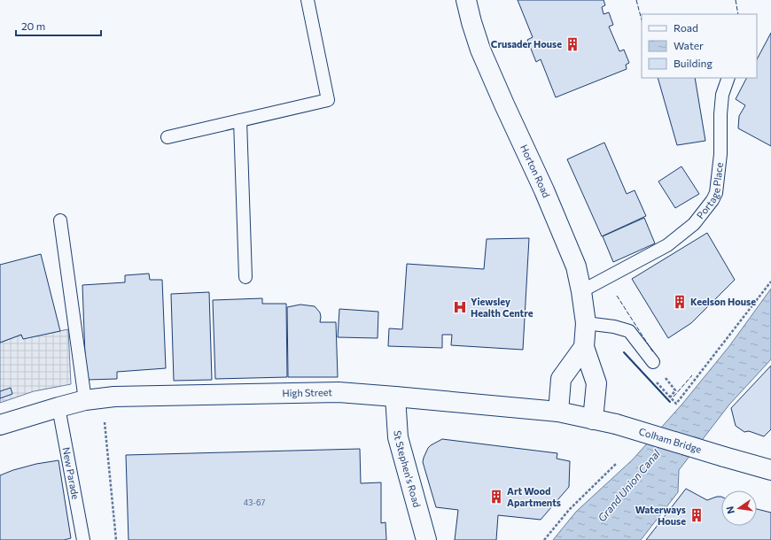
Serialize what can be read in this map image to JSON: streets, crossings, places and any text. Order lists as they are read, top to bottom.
{
  "streets": {
    "street": [
      "Horton Road",
      "High Street",
      "Colham Bridge",
      "St Stephen's Road"
    ],
    "lane": ["Portage Place", "New Parade"]
  },
  "crossings": [
    ["Horton Road", "Portage Place"],
    ["Horton Road", "High Street"],
    ["High Street", "Colham Bridge"],
    ["High Street", "St Stephen's Road"],
    ["High Street", "New Parade"]
  ],
  "water": ["Grand Union Canal"],
  "places": {
    "building": [
      "Crusader House",
      "Keelson House",
      "Art Wood Apartments",
      "Waterways House"
    ],
    "hospital": ["Yiewsley Health Centre"]
  },
  "house_numbers": ["43-67"],
  "legend": ["Road", "Water", "Building"],
  "scale_bar": "20 m",
  "north": "left"
}
